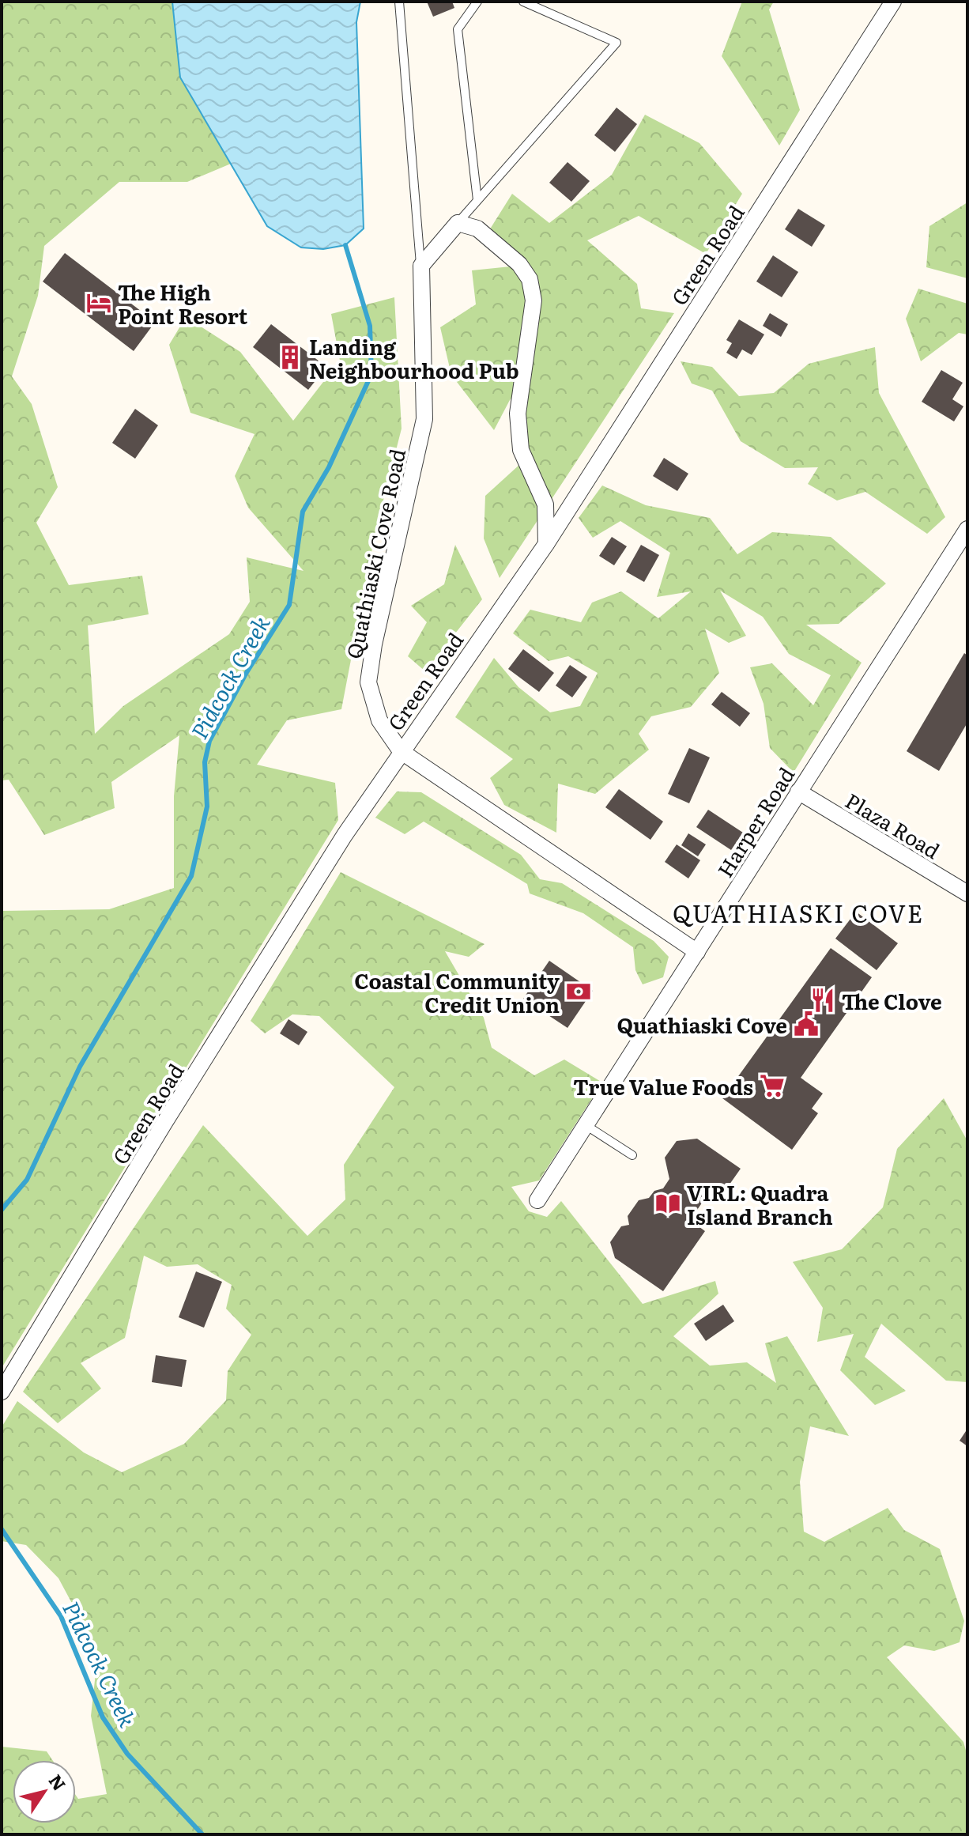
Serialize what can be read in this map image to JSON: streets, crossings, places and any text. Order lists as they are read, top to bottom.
{
  "streets": {
    "street": [
      "Green Road",
      "Quathiaski Cove Road",
      "Harper Road",
      "Plaza Road"
    ]
  },
  "crossings": [
    ["Green Road", "Quathiaski Cove Road"],
    ["Quathiaski Cove Road", "Harper Road"],
    ["Harper Road", "Plaza Road"]
  ],
  "districts": ["QUATHIASKI COVE"],
  "water": ["Pidcock Creek"],
  "places": {
    "hotel": ["The High Point Resort"],
    "building": ["Landing Neighbourhood Pub"],
    "bank": ["Coastal Community Credit Union"],
    "restaurant": ["The Clove"],
    "public building": ["Quathiaski Cove"],
    "supermarket": ["True Value Foods"],
    "library": ["VIRL: Quadra Island Branch"]
  },
  "north": "top right"
}
